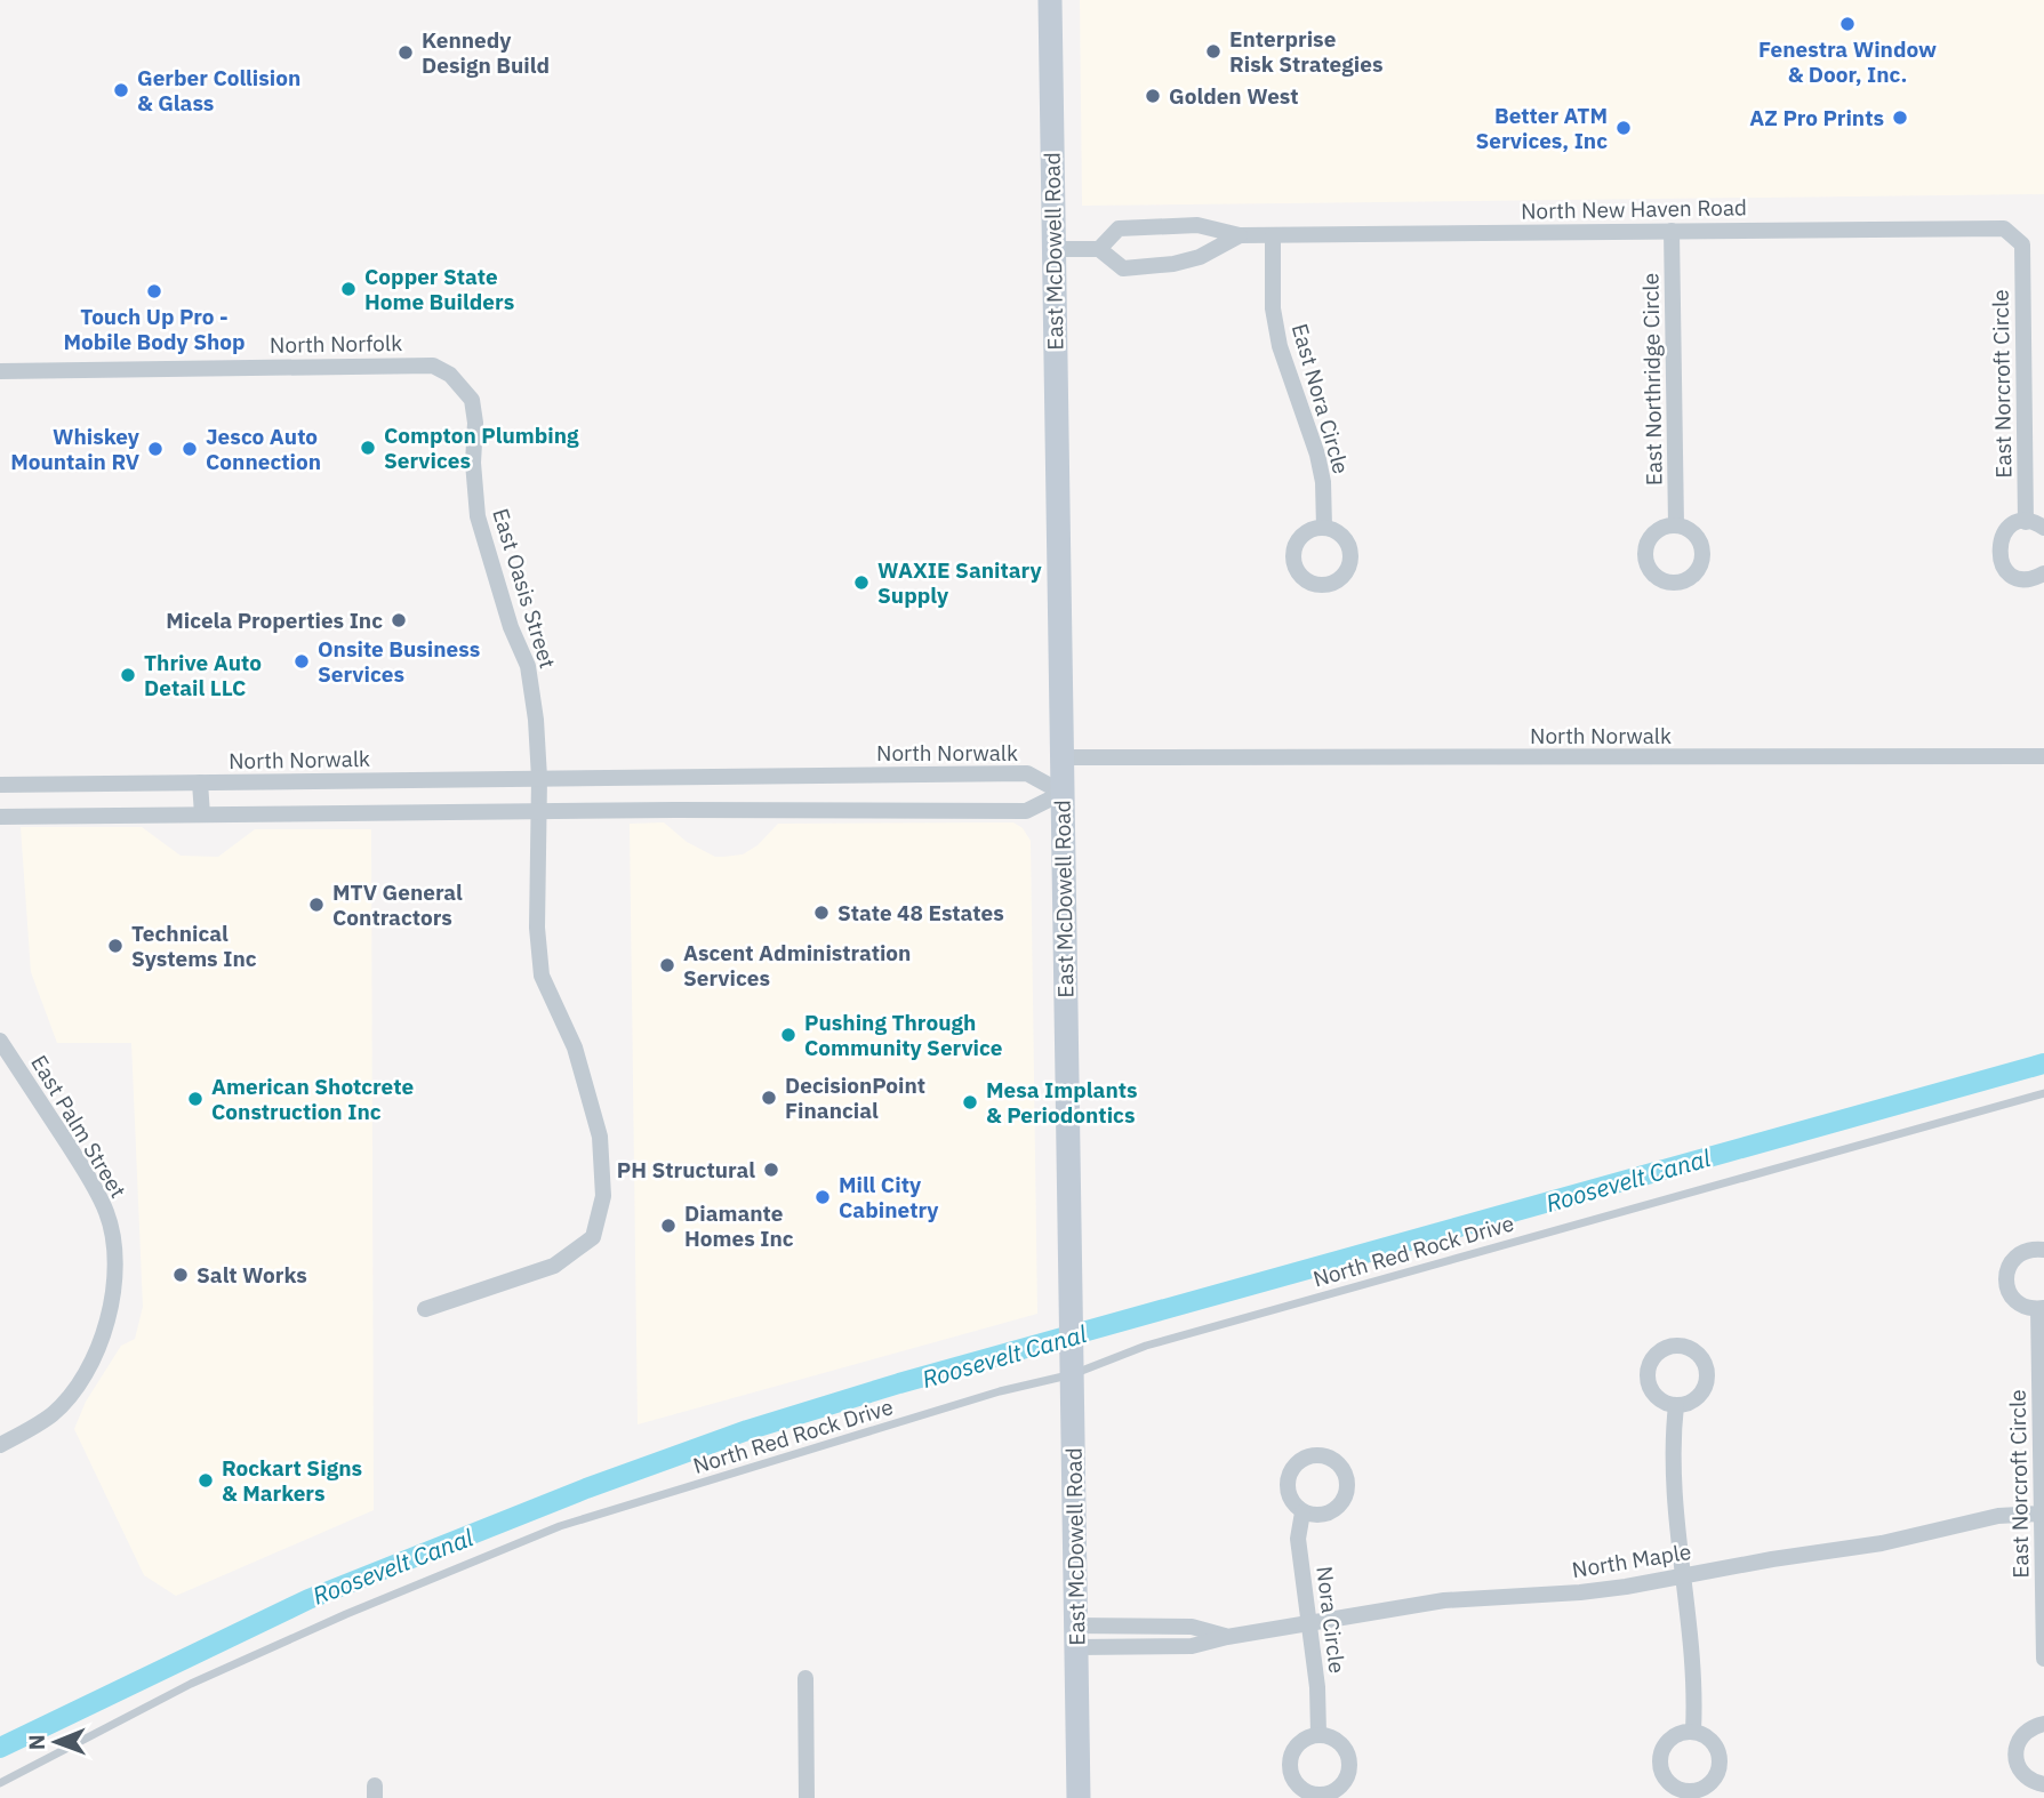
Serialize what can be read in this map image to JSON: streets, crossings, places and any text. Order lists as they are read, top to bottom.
{
  "streets": {
    "main road": ["East McDowell Road"],
    "street": [
      "North New Haven Road",
      "North Norfolk",
      "East Northridge Circle",
      "East Norcroft Circle",
      "East Nora Circle",
      "East Oasis Street",
      "North Norwalk",
      "East Palm Street",
      "North Maple",
      "Nora Circle"
    ],
    "lane": ["North Red Rock Drive"]
  },
  "crossings": [
    ["North New Haven Road", "East McDowell Road"],
    ["North New Haven Road", "East Northridge Circle"],
    ["North New Haven Road", "East Norcroft Circle"],
    ["North New Haven Road", "East Nora Circle"],
    ["East McDowell Road", "North Norwalk"],
    ["East McDowell Road", "North Red Rock Drive"],
    ["East McDowell Road", "North Maple"],
    ["North Norfolk", "East Oasis Street"],
    ["East Norcroft Circle", "North Maple"],
    ["East Oasis Street", "North Norwalk"],
    ["North Maple", "Nora Circle"]
  ],
  "water": ["Roosevelt Canal"],
  "places": [
    "Fenestra Window & Door, Inc.",
    "Enterprise Risk Strategies",
    "Kennedy Design Build",
    "Gerber Collision & Glass",
    "Golden West",
    "AZ Pro Prints",
    "Better ATM Services, Inc",
    "Copper State Home Builders",
    "Touch Up Pro - Mobile Body Shop",
    "Compton Plumbing Services",
    "Whiskey Mountain RV",
    "Jesco Auto Connection",
    "WAXIE Sanitary Supply",
    "Micela Properties Inc",
    "Onsite Business Services",
    "Thrive Auto Detail LLC",
    "MTV General Contractors",
    "State 48 Estates",
    "Technical Systems Inc",
    "Ascent Administration Services",
    "Pushing Through Community Service",
    "DecisionPoint Financial",
    "American Shotcrete Construction Inc",
    "Mesa Implants & Periodontics",
    "PH Structural",
    "Mill City Cabinetry",
    "Diamante Homes Inc",
    "Salt Works",
    "Rockart Signs & Markers"
  ],
  "north": "left"
}
